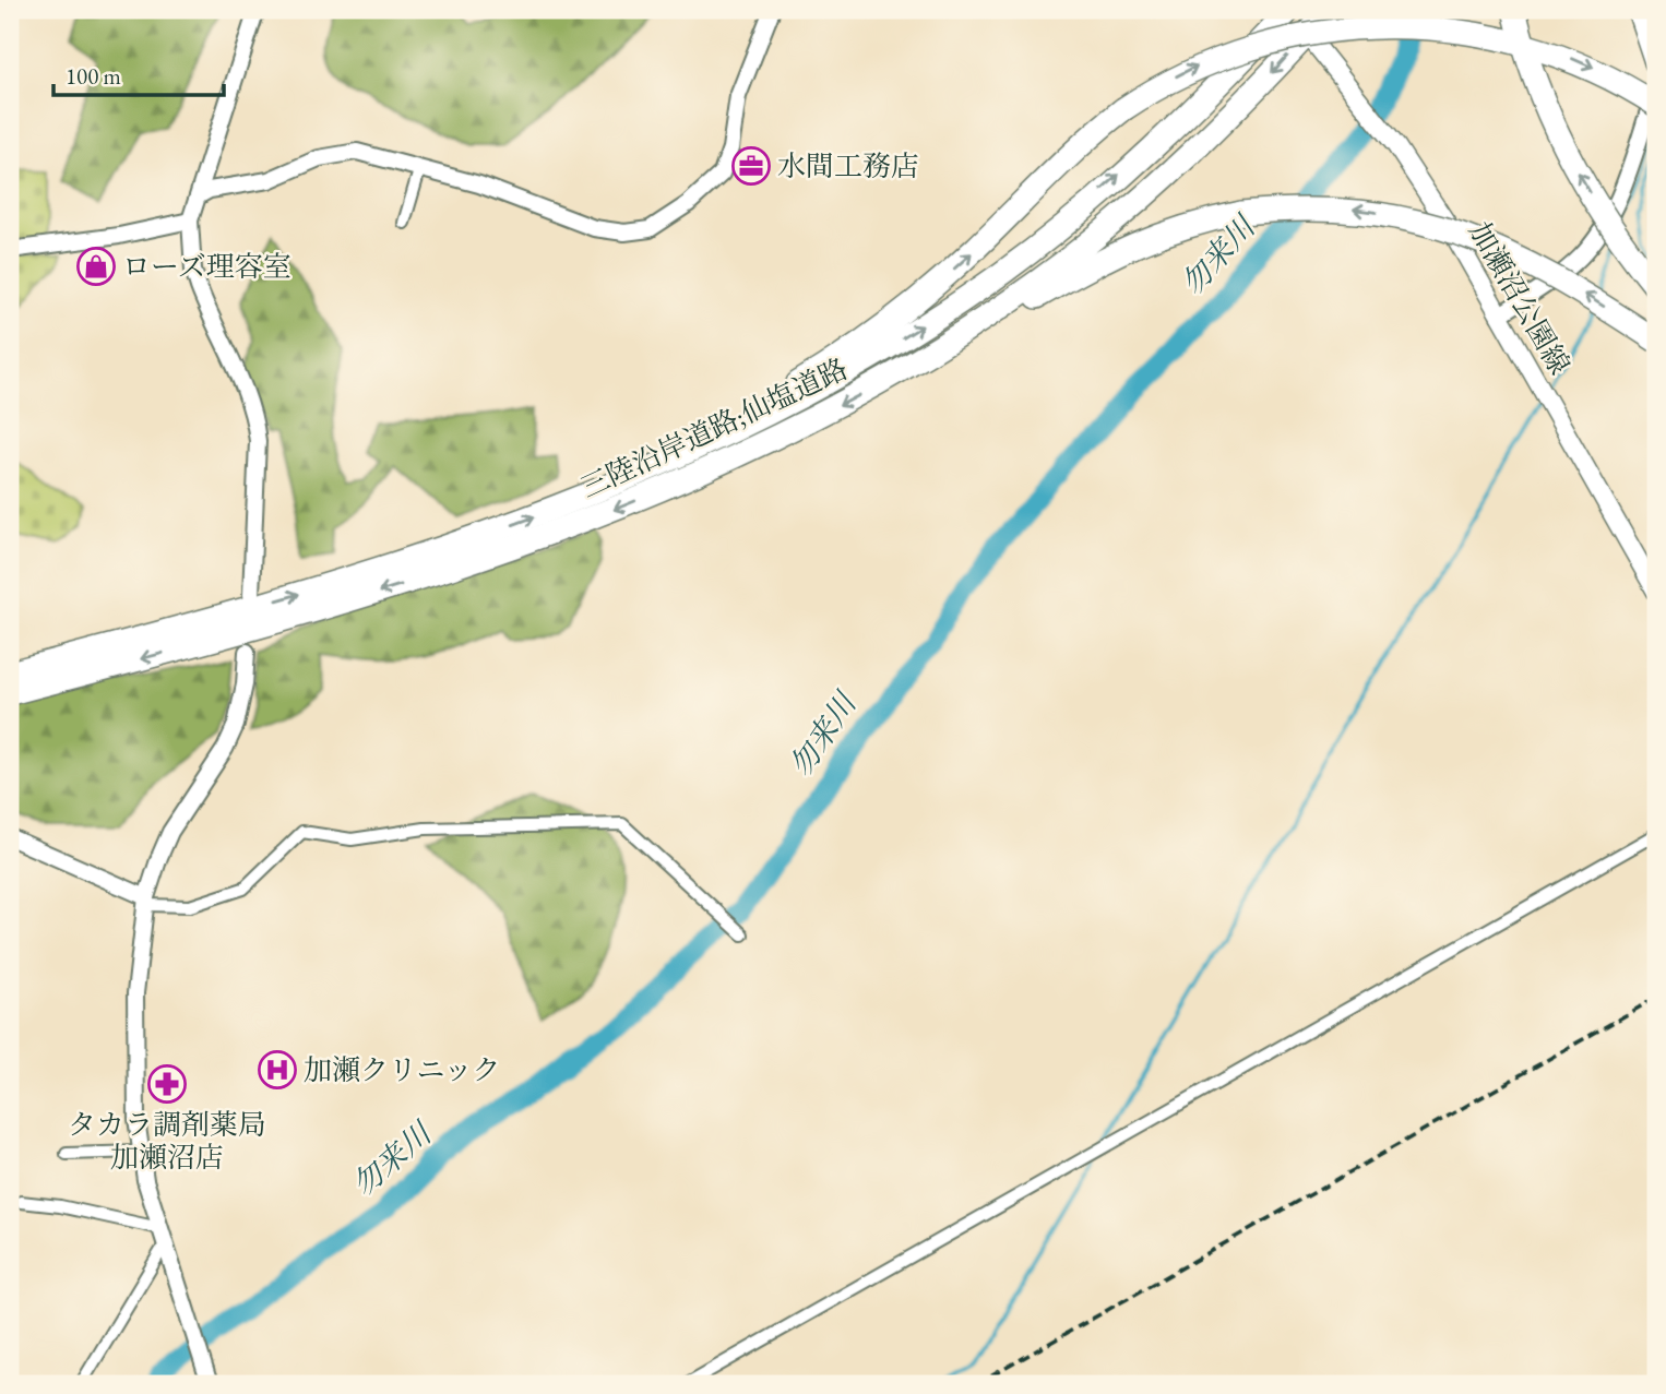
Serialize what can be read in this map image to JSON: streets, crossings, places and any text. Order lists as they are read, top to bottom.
{
  "streets": {
    "highway": ["三陸沿岸道路;仙塩道路"],
    "main road": ["加瀬沼公園線"]
  },
  "water": ["勿来川"],
  "places": {
    "office": ["水間工務店"],
    "shop": ["ローズ理容室"],
    "hospital": ["加瀬クリニック"],
    "pharmacy": ["タカラ調剤薬局 加瀬沼店"]
  },
  "scale_bar": "100 m"
}
